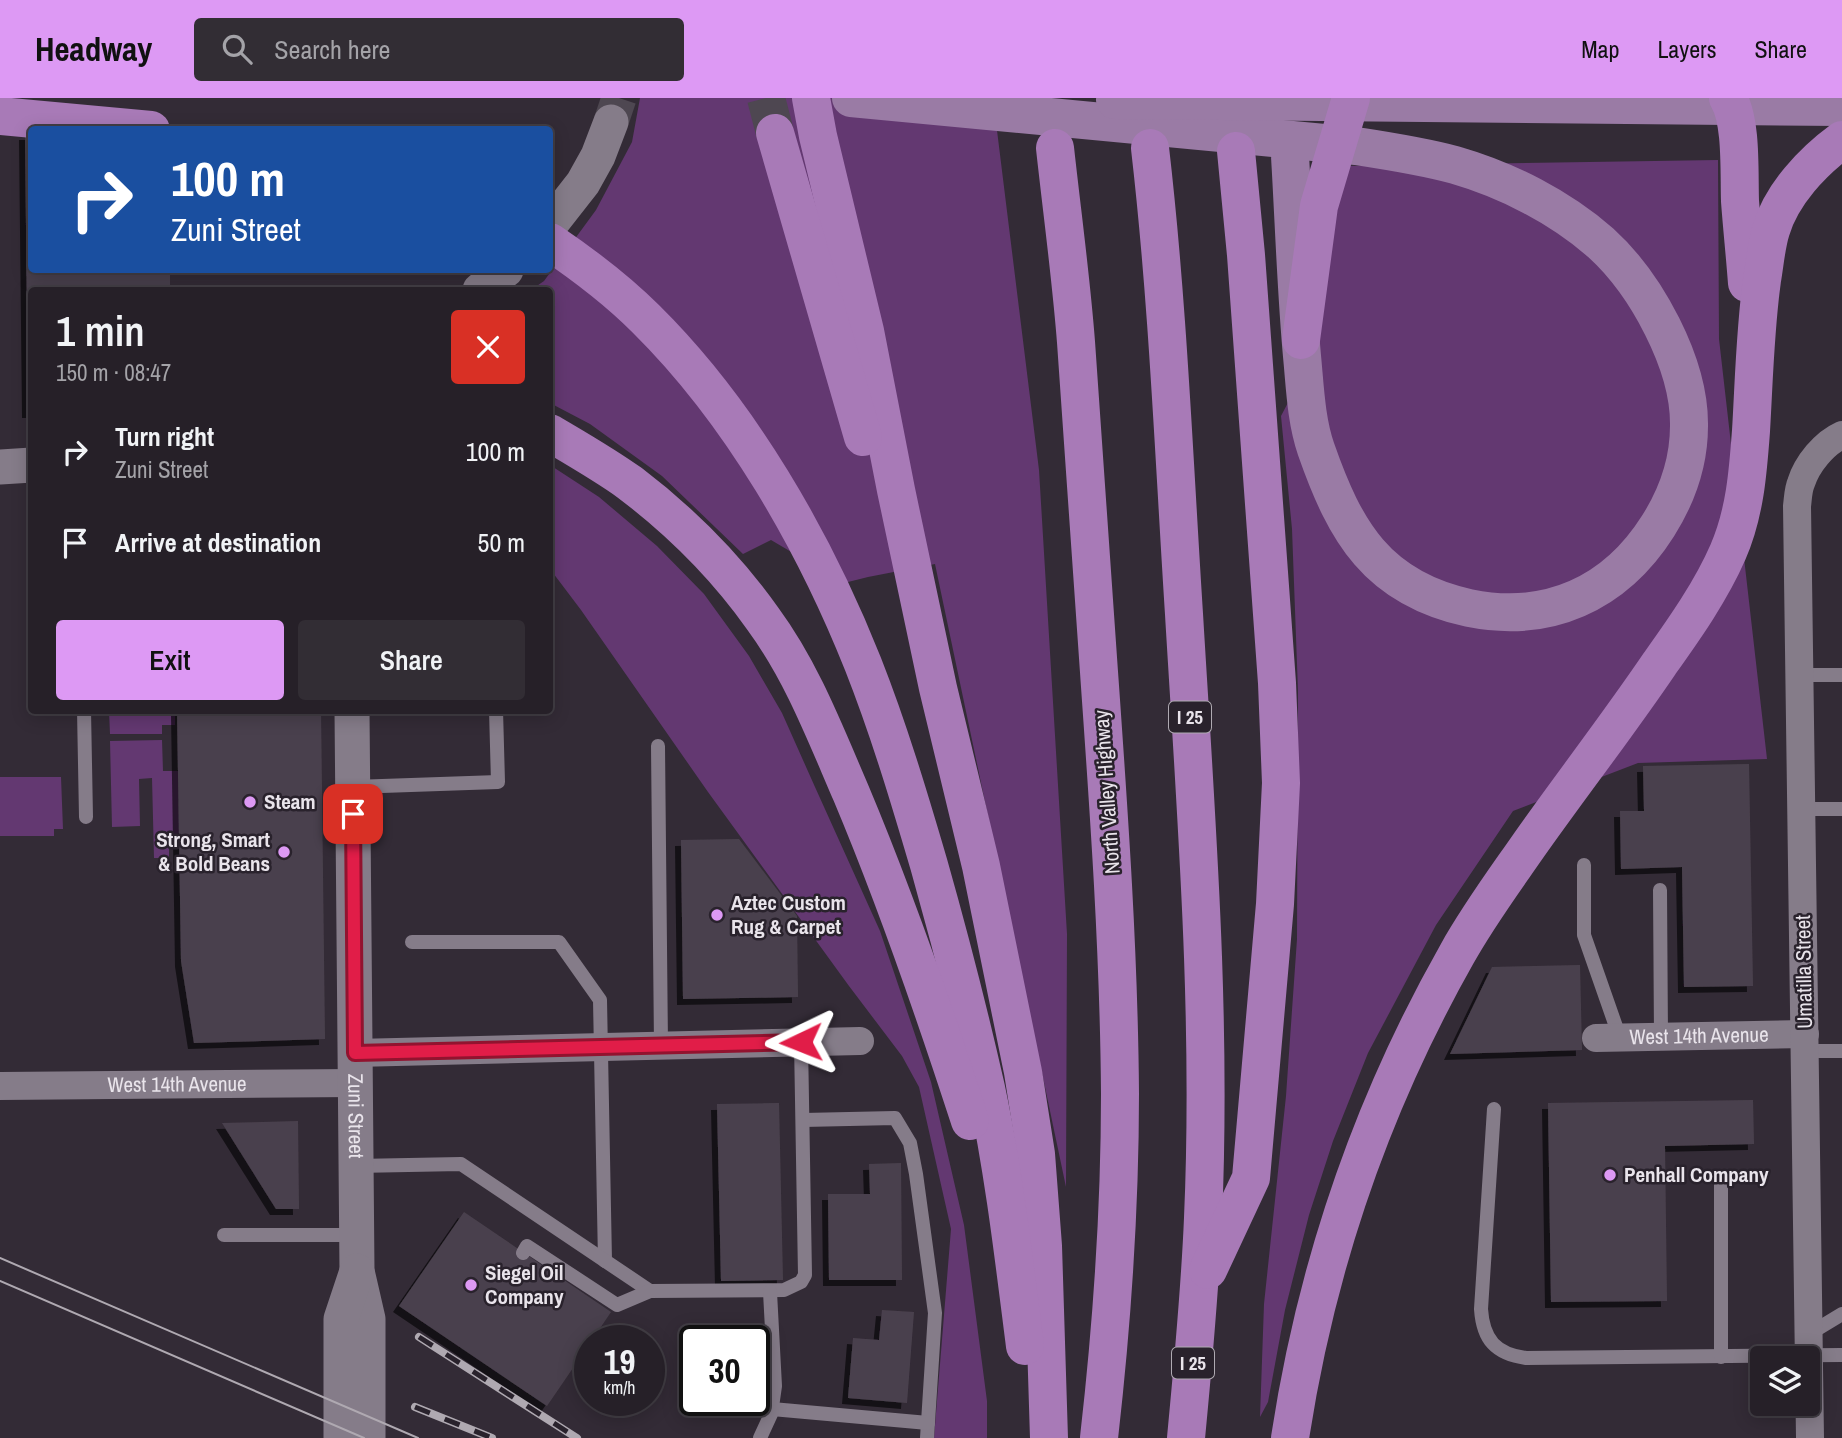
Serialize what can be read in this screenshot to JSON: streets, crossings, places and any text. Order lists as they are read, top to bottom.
{
  "streets": {
    "highway": ["I 25", "North Valley Highway"],
    "street": ["Umatilla Street", "West 14th Avenue", "Zuni Street"]
  },
  "crossings": [
    ["Umatilla Street", "West 14th Avenue"],
    ["West 14th Avenue", "Zuni Street"]
  ],
  "places": [
    "Steam",
    "Strong, Smart & Bold Beans",
    "Aztec Custom Rug & Carpet",
    "Penhall Company",
    "Siegel Oil Company"
  ],
  "page": {
    "header": "Headway",
    "search": "Search here",
    "nav": ["Map", "Layers", "Share"],
    "turn": ["100 m", "Zuni Street"],
    "heading": ["1 min", "150 m · 08:47"],
    "list": [
      {
        "name": "Turn right",
        "note": "Zuni Street",
        "value": "100 m"
      },
      {
        "name": "Arrive at destination",
        "value": "50 m"
      }
    ],
    "buttons": ["Exit", "Share"],
    "speed": "19 km/h",
    "limit": "30"
  }
}
